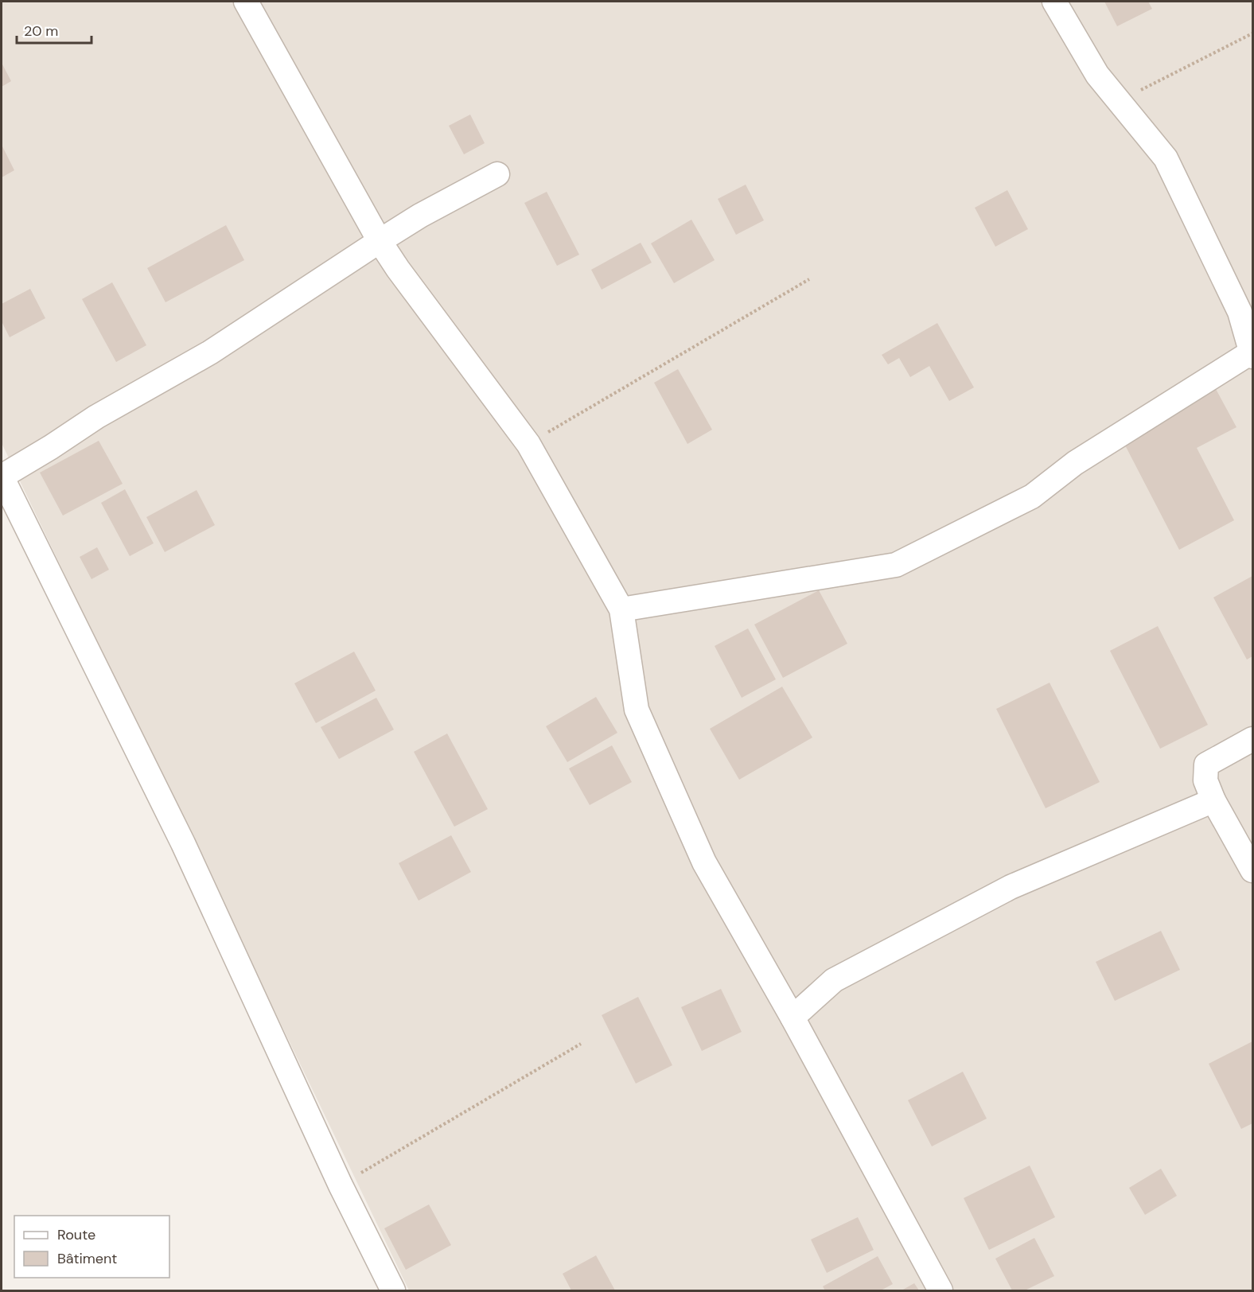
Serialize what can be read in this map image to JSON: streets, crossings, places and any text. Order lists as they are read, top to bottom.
{
  "legend": ["Route", "Bâtiment"],
  "scale_bar": "20 m"
}
